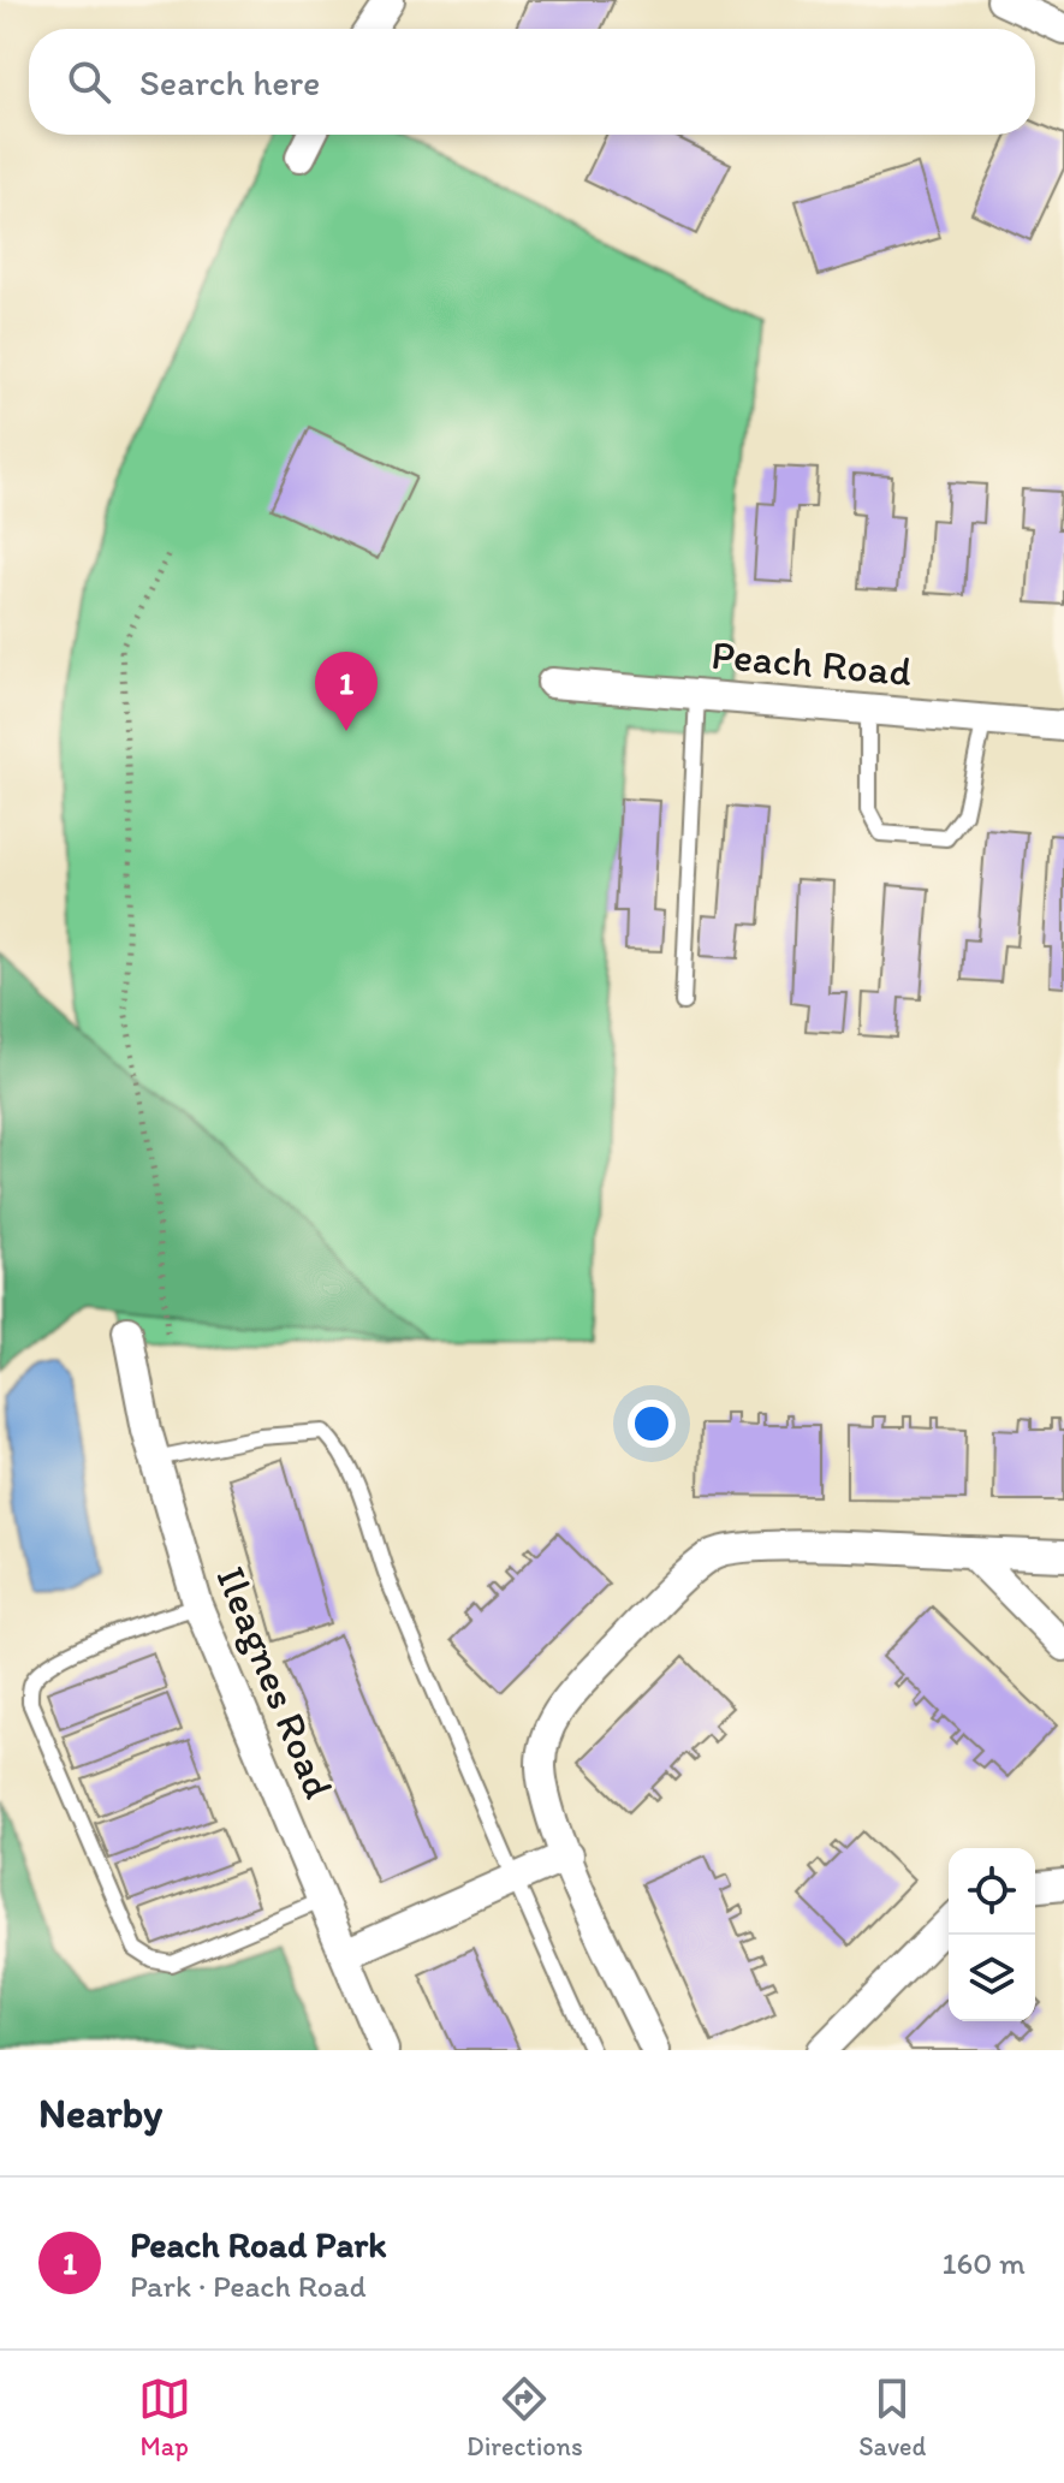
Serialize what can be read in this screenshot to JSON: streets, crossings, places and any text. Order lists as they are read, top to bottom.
{
  "streets": {
    "street": ["Peach Road", "Ileagnes Road"]
  },
  "page": {
    "search": "Search here",
    "pins": "1",
    "heading": "Nearby",
    "list": [
      {
        "mark": "1",
        "name": "Peach Road Park",
        "note": "Park · Peach Road",
        "value": "160 m"
      }
    ],
    "nav": ["Map", "Directions", "Saved"]
  }
}
